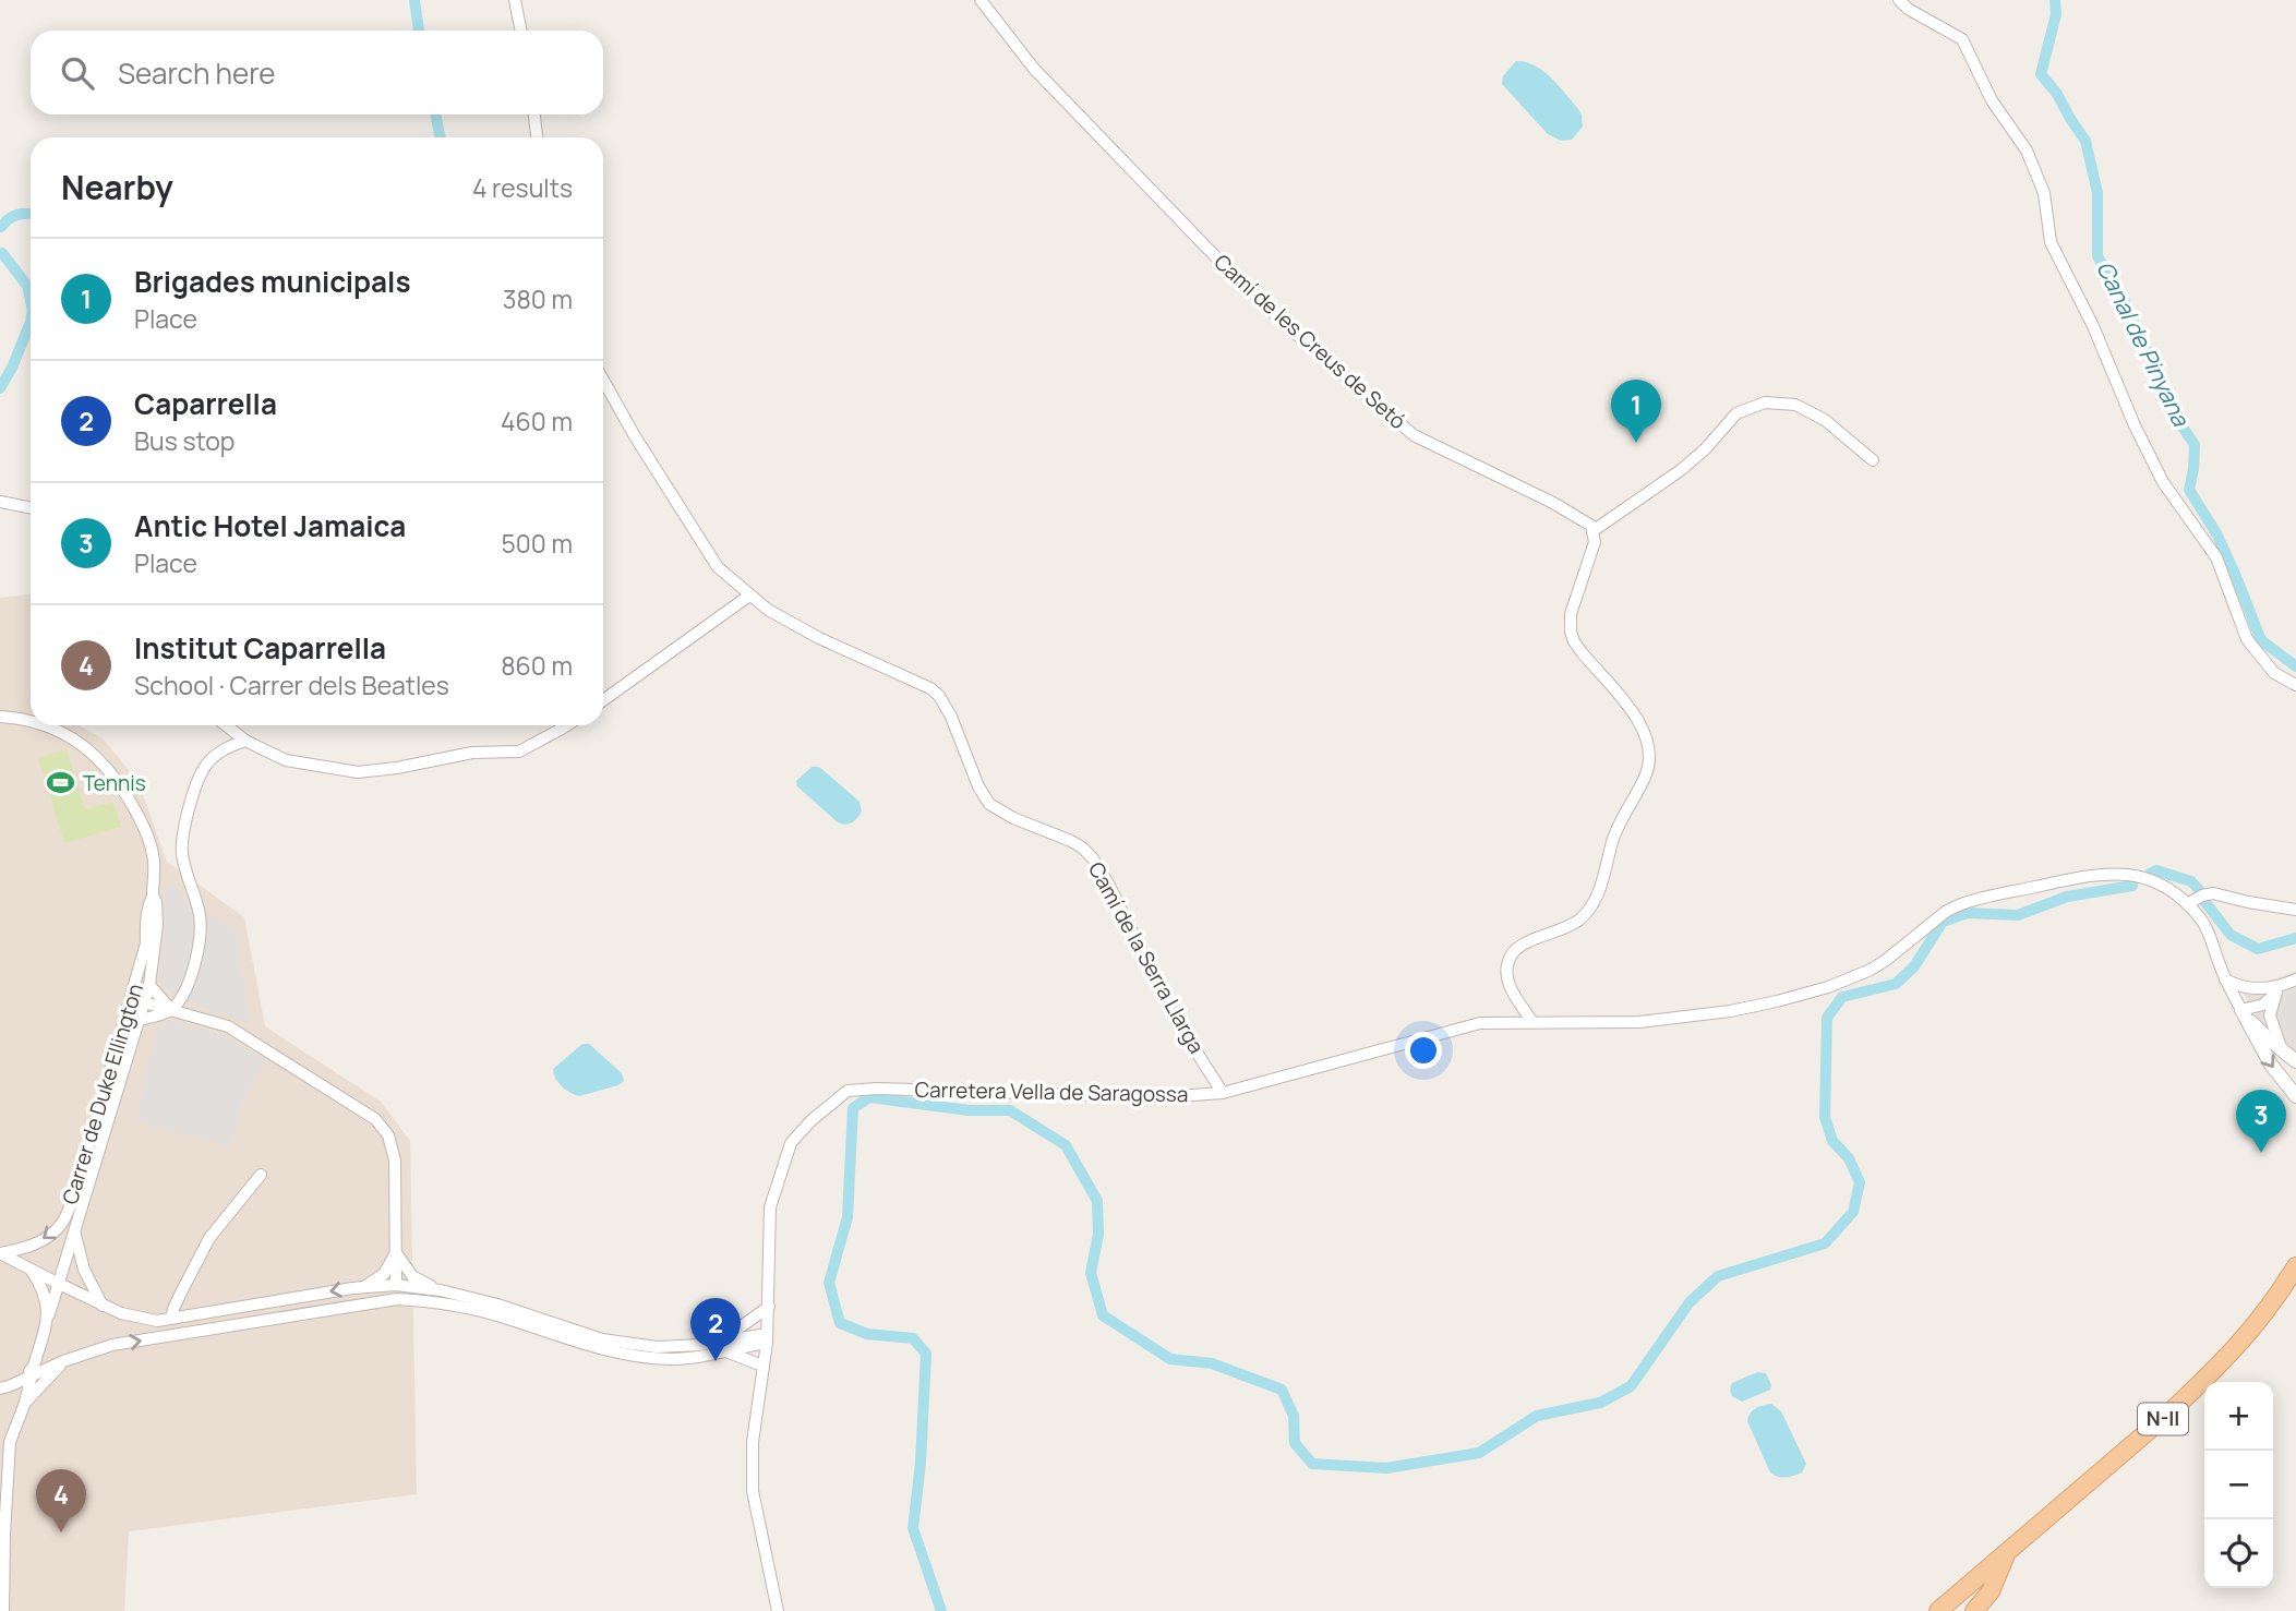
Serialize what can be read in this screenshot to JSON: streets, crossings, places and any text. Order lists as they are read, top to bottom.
{
  "streets": {
    "main road": ["N-II"],
    "street": [
      "Camí de les Creus de Setó",
      "Camí de la Serra Llarga",
      "Carretera Vella de Saragossa",
      "Carrer de Duke Ellington"
    ]
  },
  "crossings": [
    ["Camí de la Serra Llarga", "Carretera Vella de Saragossa"]
  ],
  "water": ["Canal de Pinyana"],
  "places": {
    "sports": ["Tennis"]
  },
  "page": {
    "search": "Search here",
    "heading": ["Nearby", "4 results"],
    "list": [
      {
        "mark": "1",
        "name": "Brigades municipals",
        "note": "Place",
        "value": "380 m"
      },
      {
        "mark": "2",
        "name": "Caparrella",
        "note": "Bus stop",
        "value": "460 m"
      },
      {
        "mark": "3",
        "name": "Antic Hotel Jamaica",
        "note": "Place",
        "value": "500 m"
      },
      {
        "mark": "4",
        "name": "Institut Caparrella",
        "note": "School · Carrer dels Beatles",
        "value": "860 m"
      }
    ],
    "pins": [
      "1",
      "3",
      "2",
      "4"
    ],
    "map_buttons": ["+", "−"]
  }
}
